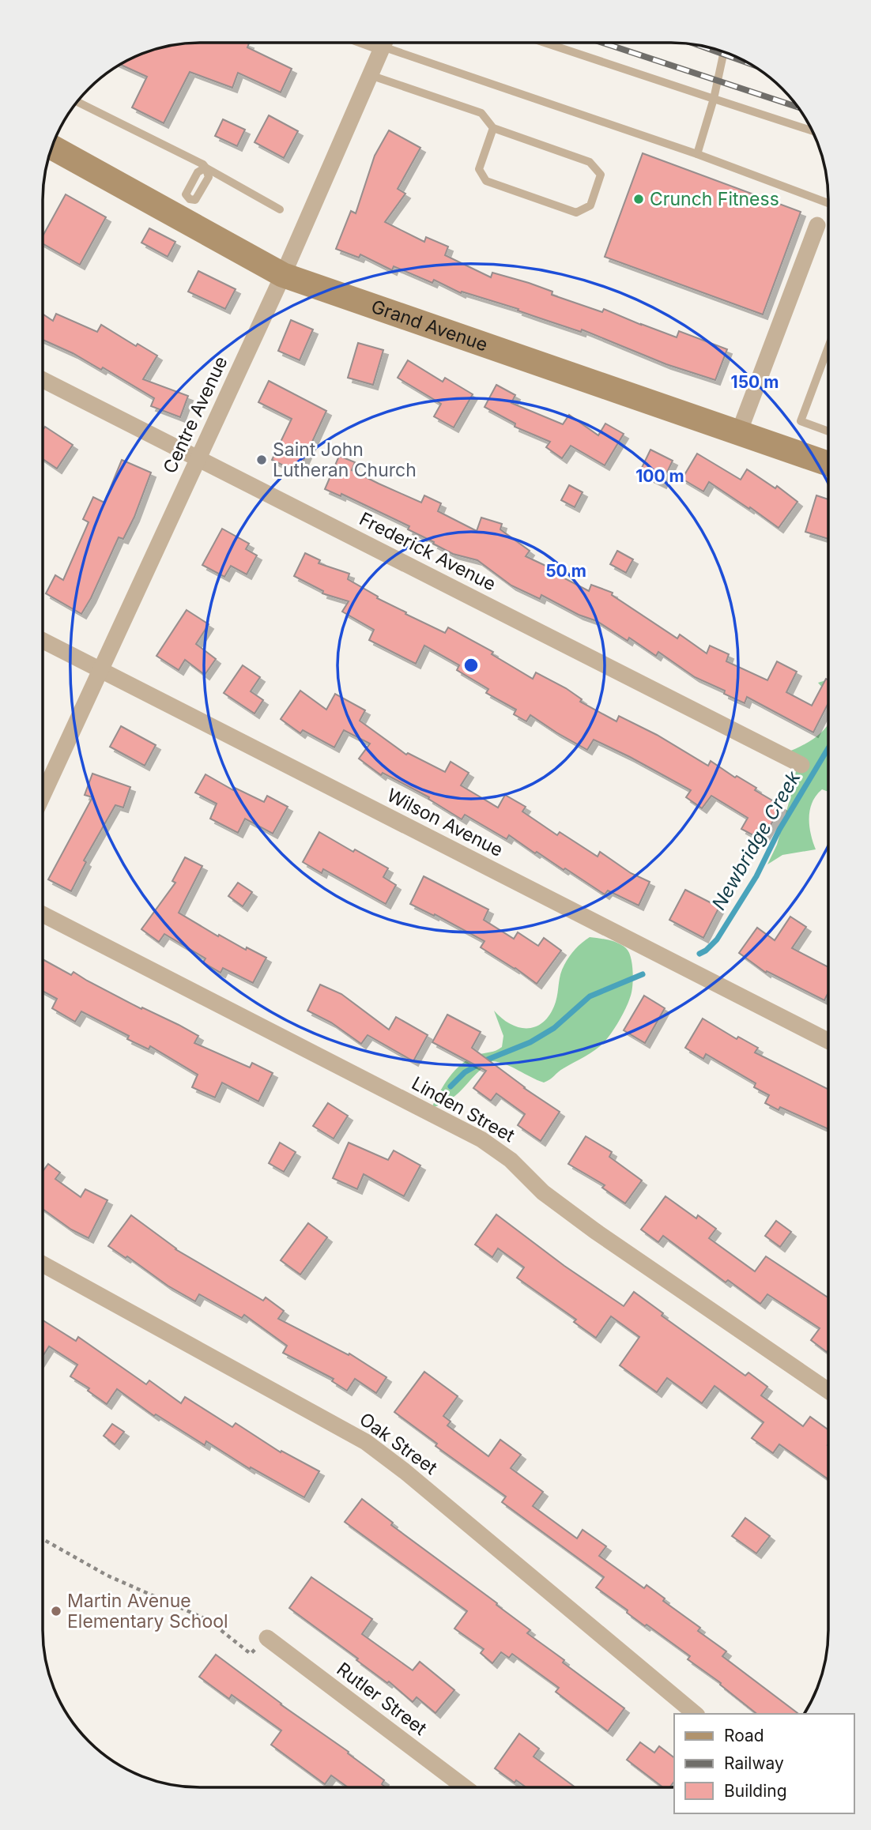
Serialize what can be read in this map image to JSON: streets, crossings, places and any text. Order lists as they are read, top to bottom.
{
  "streets": {
    "street": [
      "Grand Avenue",
      "Centre Avenue",
      "Frederick Avenue",
      "Wilson Avenue",
      "Linden Street",
      "Oak Street",
      "Rutler Street"
    ]
  },
  "crossings": [
    ["Grand Avenue", "Centre Avenue"],
    ["Centre Avenue", "Frederick Avenue"],
    ["Centre Avenue", "Wilson Avenue"]
  ],
  "water": ["Newbridge Creek"],
  "places": ["Crunch Fitness", "Saint John Lutheran Church", "Martin Avenue Elementary School"],
  "legend": ["Road", "Railway", "Building"],
  "rings": ["150 m", "100 m", "50 m"]
}
